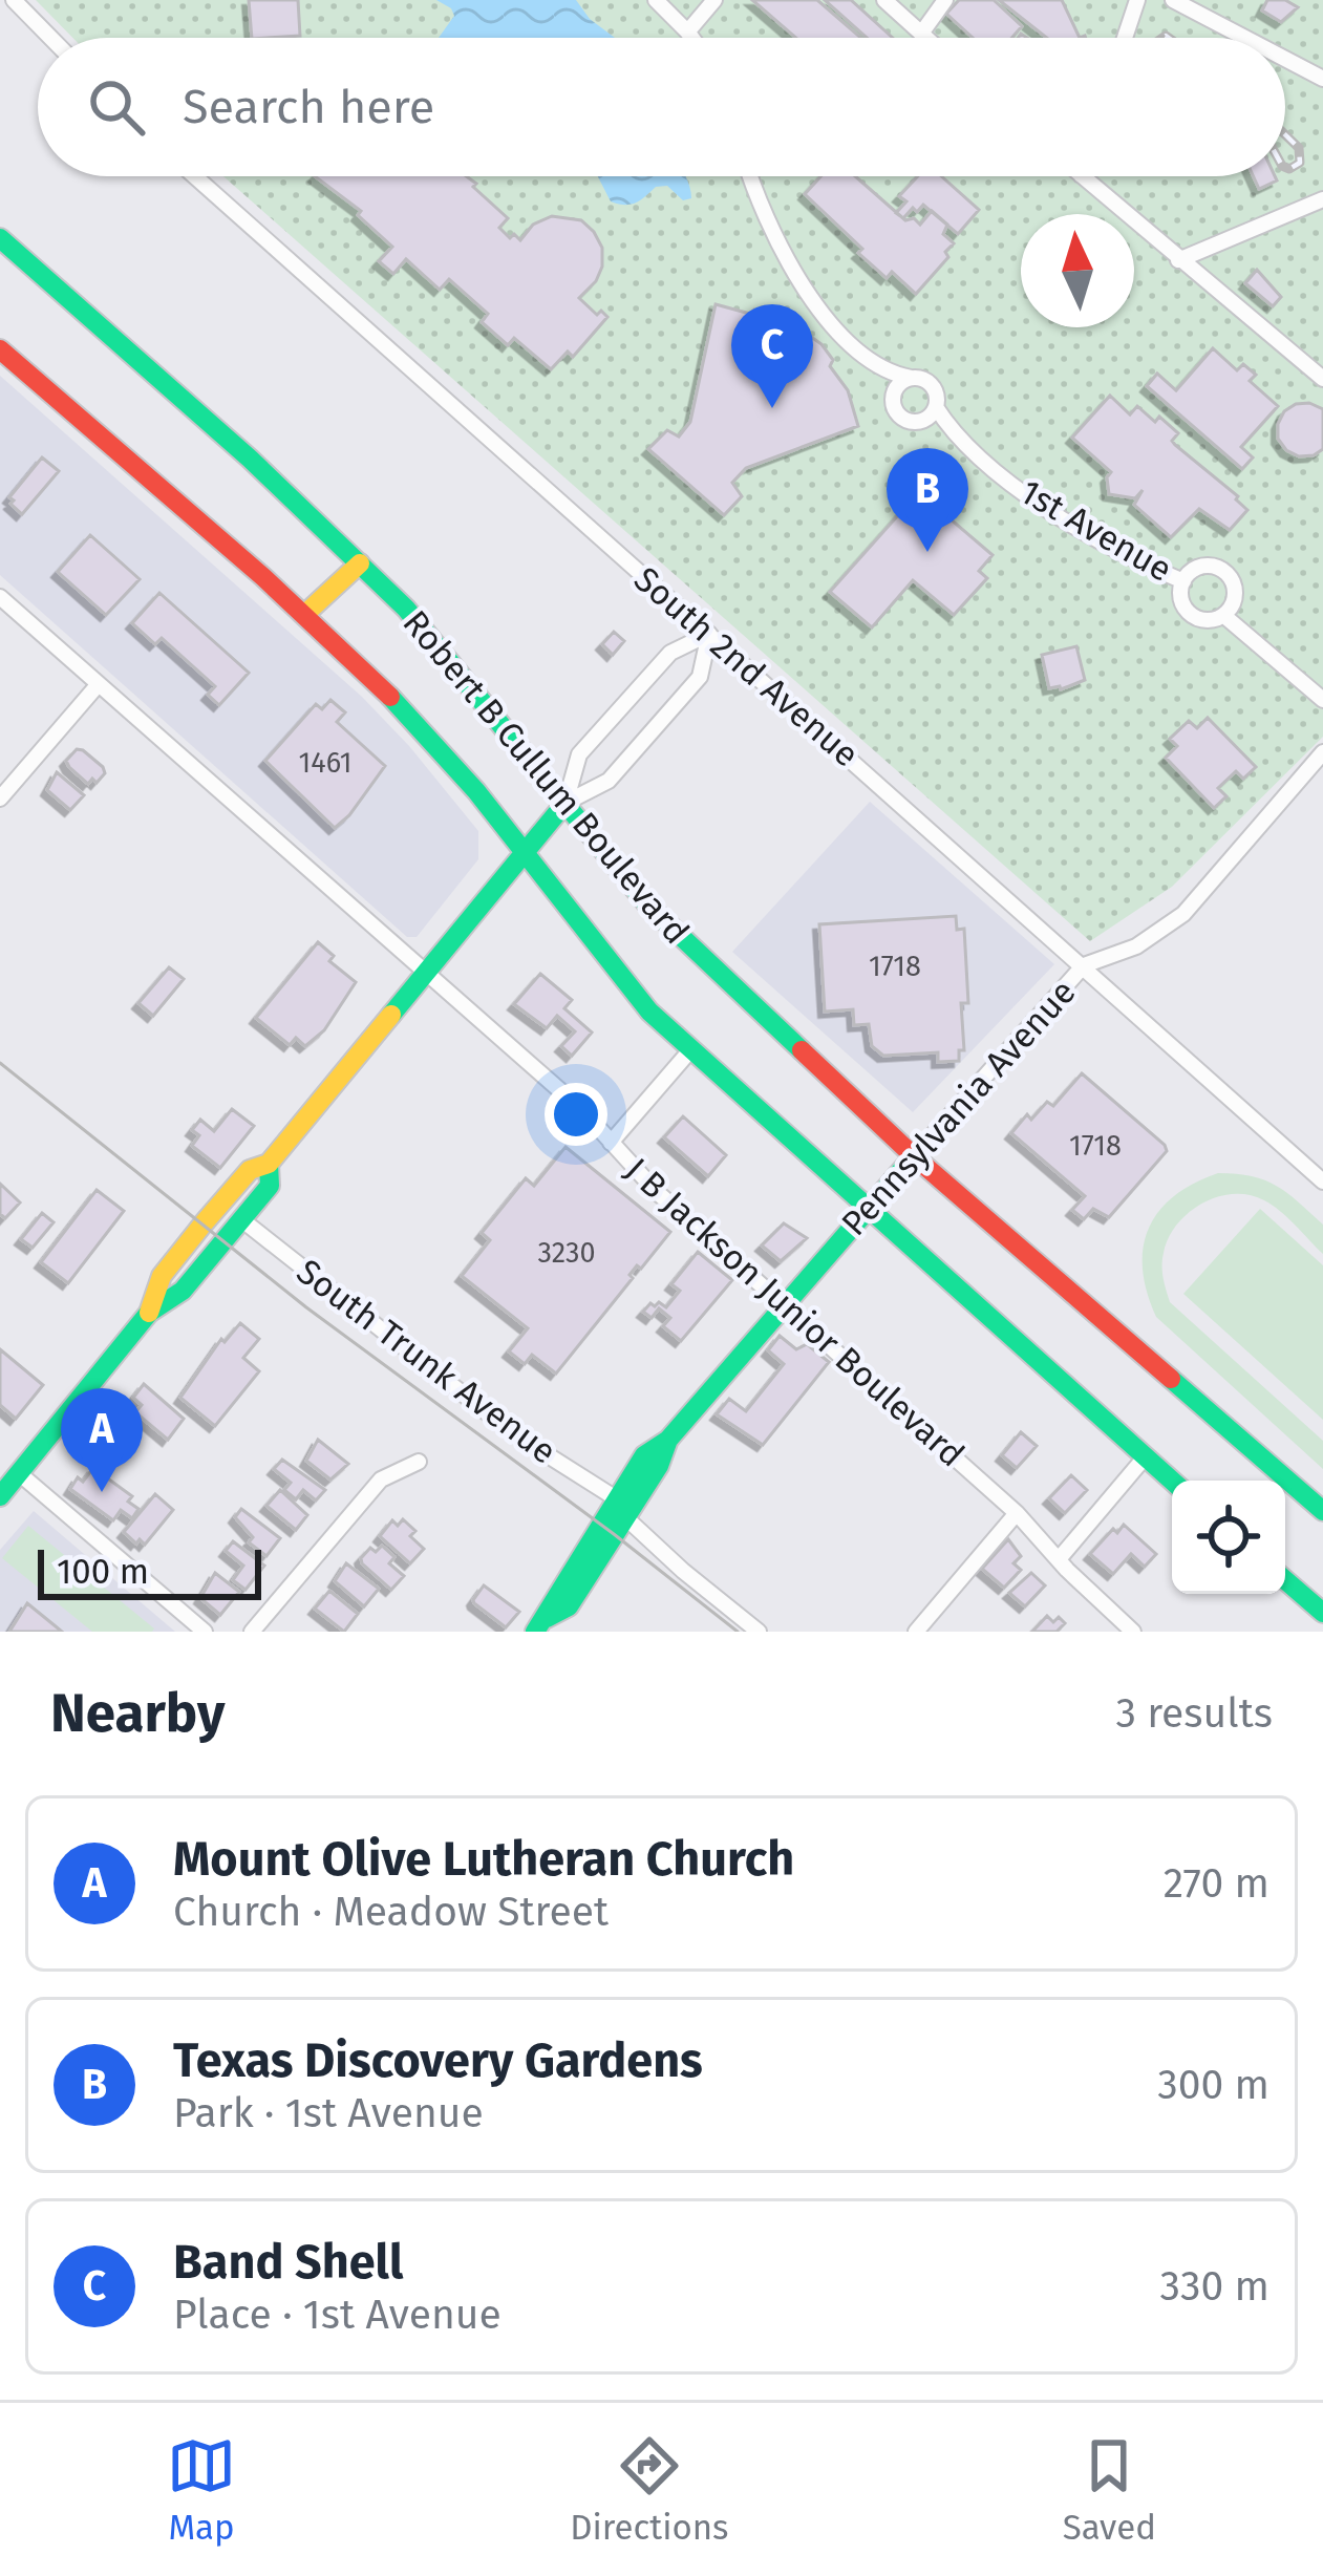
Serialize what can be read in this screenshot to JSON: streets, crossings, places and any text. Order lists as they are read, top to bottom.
{
  "streets": {
    "main road": ["Robert B Cullum Boulevard", "Pennsylvania Avenue"],
    "street": [
      "1st Avenue",
      "South 2nd Avenue",
      "J B Jackson Junior Boulevard",
      "South Trunk Avenue"
    ]
  },
  "crossings": [
    ["South 2nd Avenue", "Pennsylvania Avenue"],
    ["Robert B Cullum Boulevard", "Pennsylvania Avenue"],
    ["Pennsylvania Avenue", "J B Jackson Junior Boulevard"],
    ["Pennsylvania Avenue", "South Trunk Avenue"]
  ],
  "house_numbers": [
    "1461",
    "1718",
    "1718",
    "3230"
  ],
  "scale_bar": "100 m",
  "north": "top",
  "page": {
    "search": "Search here",
    "pins": ["C", "B", "A"],
    "scale": "100 m",
    "heading": ["Nearby", "3 results"],
    "list": [
      {
        "mark": "A",
        "name": "Mount Olive Lutheran Church",
        "note": "Church · Meadow Street",
        "value": "270 m"
      },
      {
        "mark": "B",
        "name": "Texas Discovery Gardens",
        "note": "Park · 1st Avenue",
        "value": "300 m"
      },
      {
        "mark": "C",
        "name": "Band Shell",
        "note": "Place · 1st Avenue",
        "value": "330 m"
      }
    ],
    "nav": ["Map", "Directions", "Saved"]
  }
}
